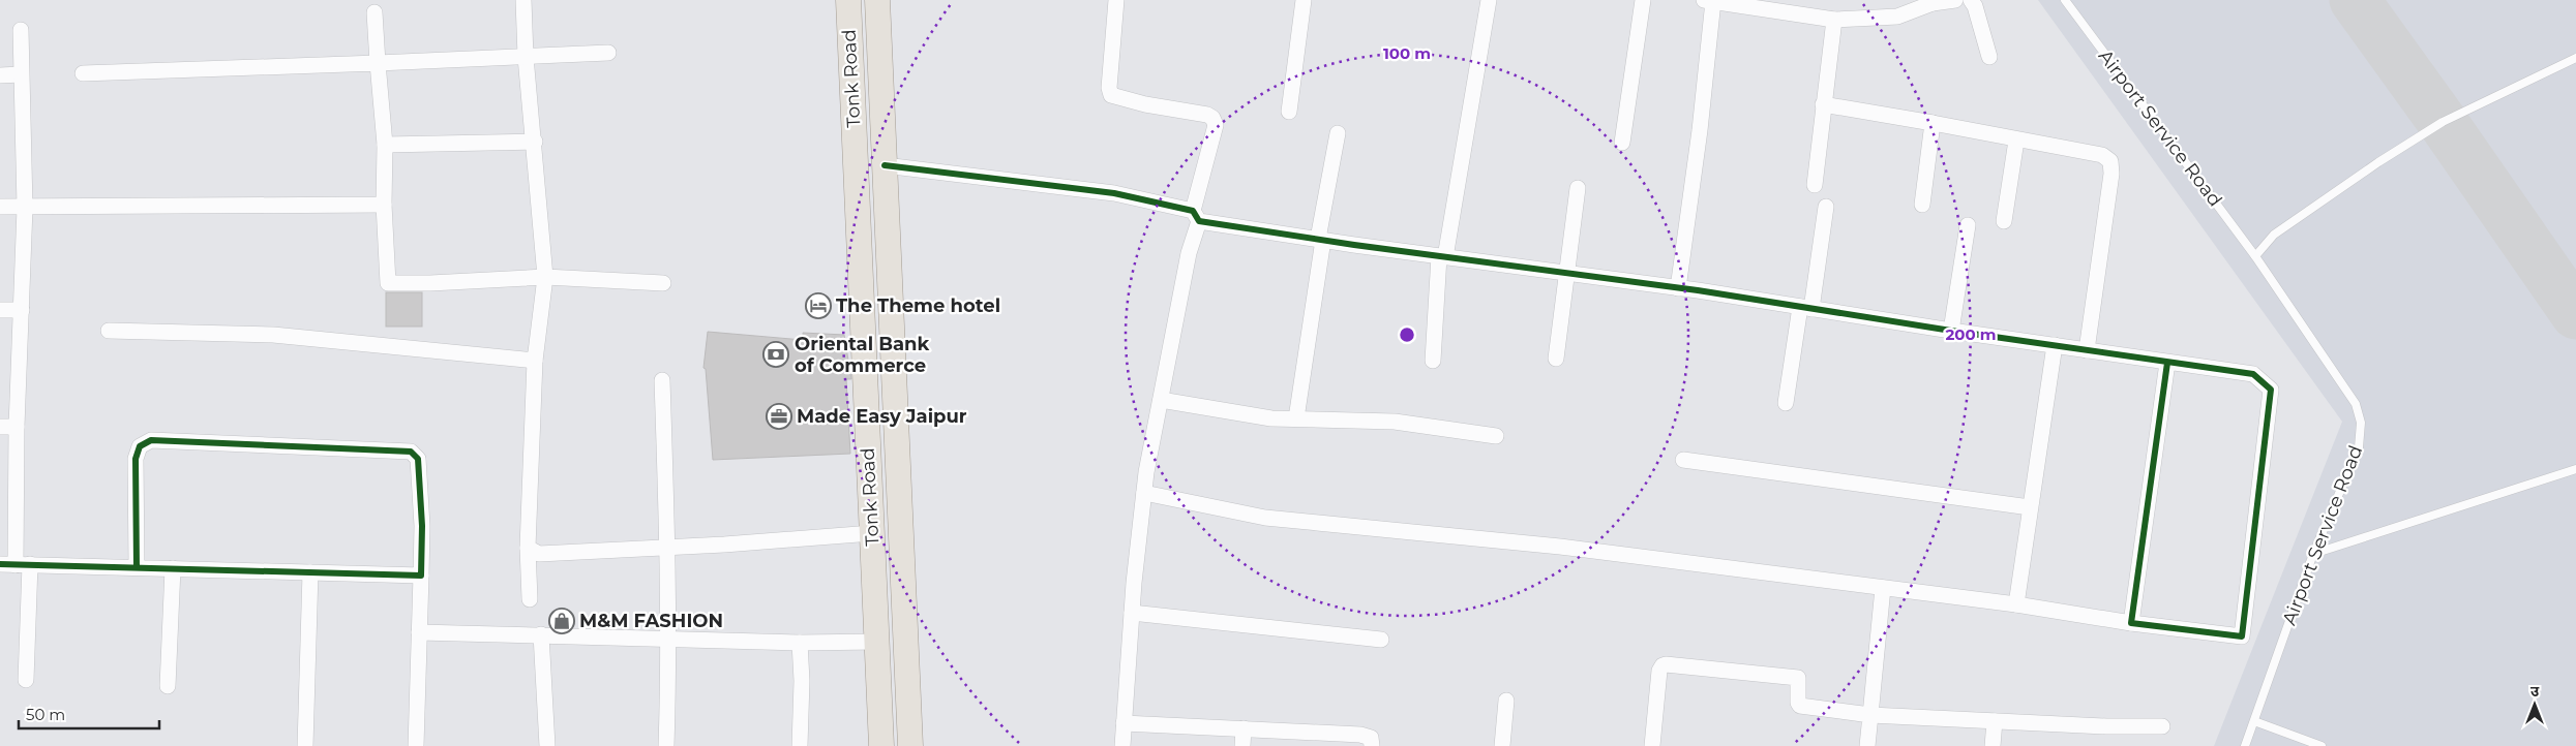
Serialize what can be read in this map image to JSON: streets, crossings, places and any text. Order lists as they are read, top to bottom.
{
  "streets": {
    "main road": ["Tonk Road"],
    "lane": ["Airport Service Road"]
  },
  "places": {
    "hotel": ["The Theme hotel"],
    "bank": ["Oriental Bank of Commerce"],
    "office": ["Made Easy Jaipur"],
    "shop": ["M&M FASHION"]
  },
  "scale_bar": "50 m",
  "north": "top",
  "rings": ["100 m", "200 m"]
}
